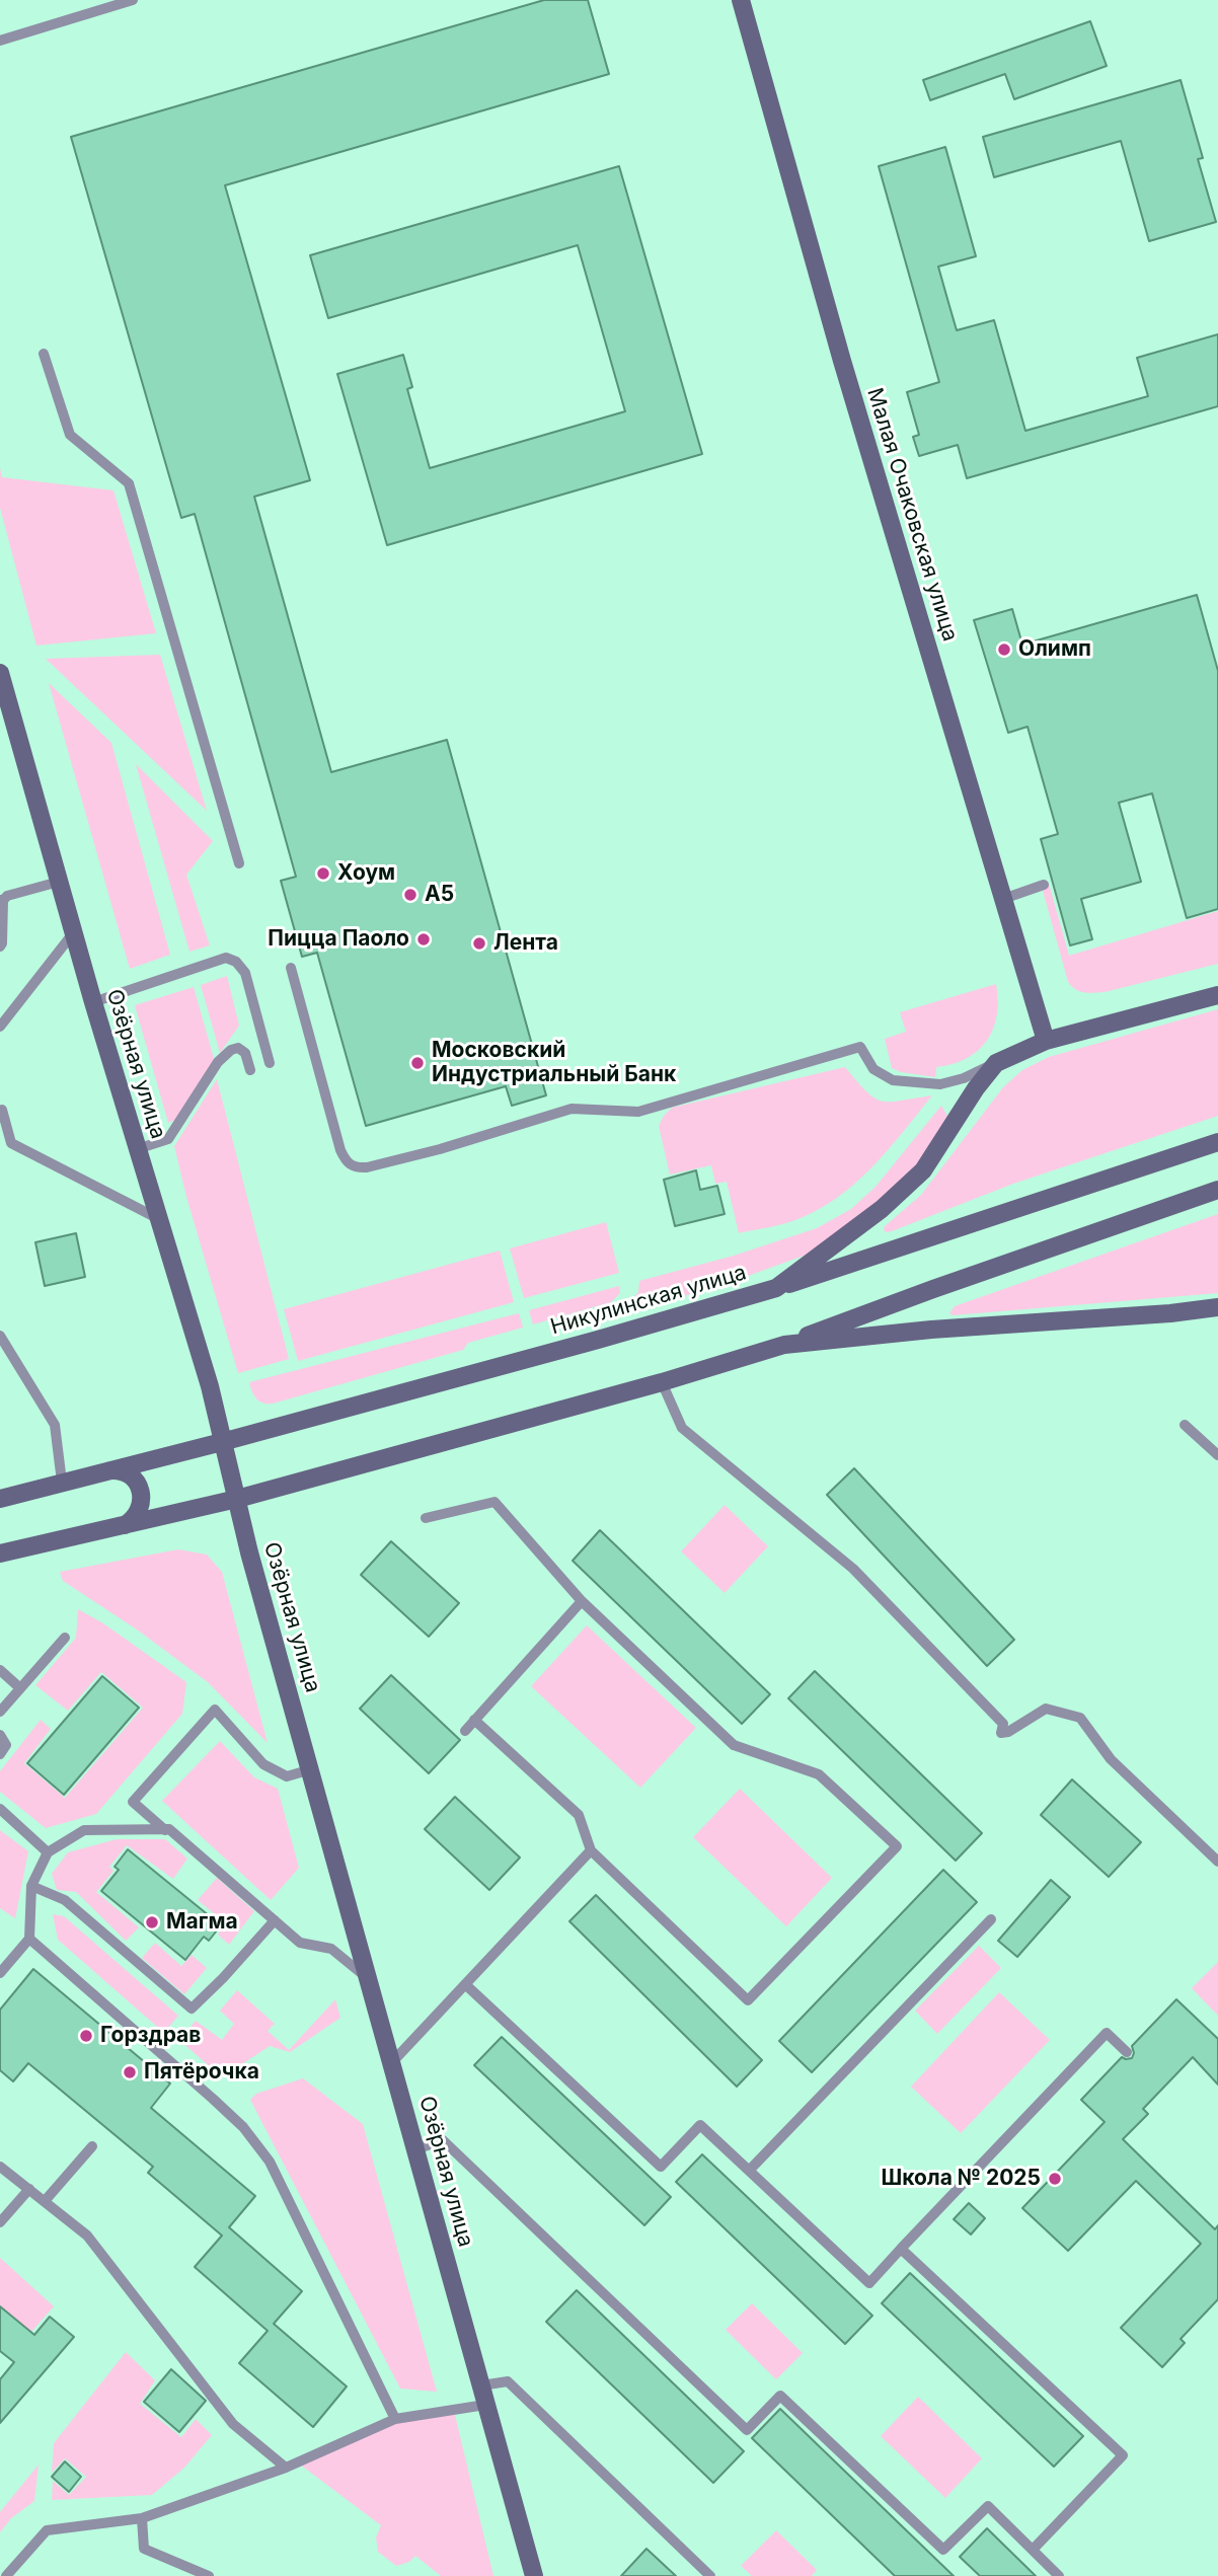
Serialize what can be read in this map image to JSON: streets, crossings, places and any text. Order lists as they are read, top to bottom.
{
  "streets": {
    "street": ["Малая Очаковская улица", "Озёрная улица", "Никулинская улица"]
  },
  "crossings": [
    ["Малая Очаковская улица", "Никулинская улица"],
    ["Озёрная улица", "Никулинская улица"]
  ],
  "places": [
    "Олимп",
    "Хоум",
    "А5",
    "Пицца Паоло",
    "Лента",
    "Московский Индустриальный Банк",
    "Магма",
    "Горздрав",
    "Пятёрочка",
    "Школа № 2025"
  ]
}
